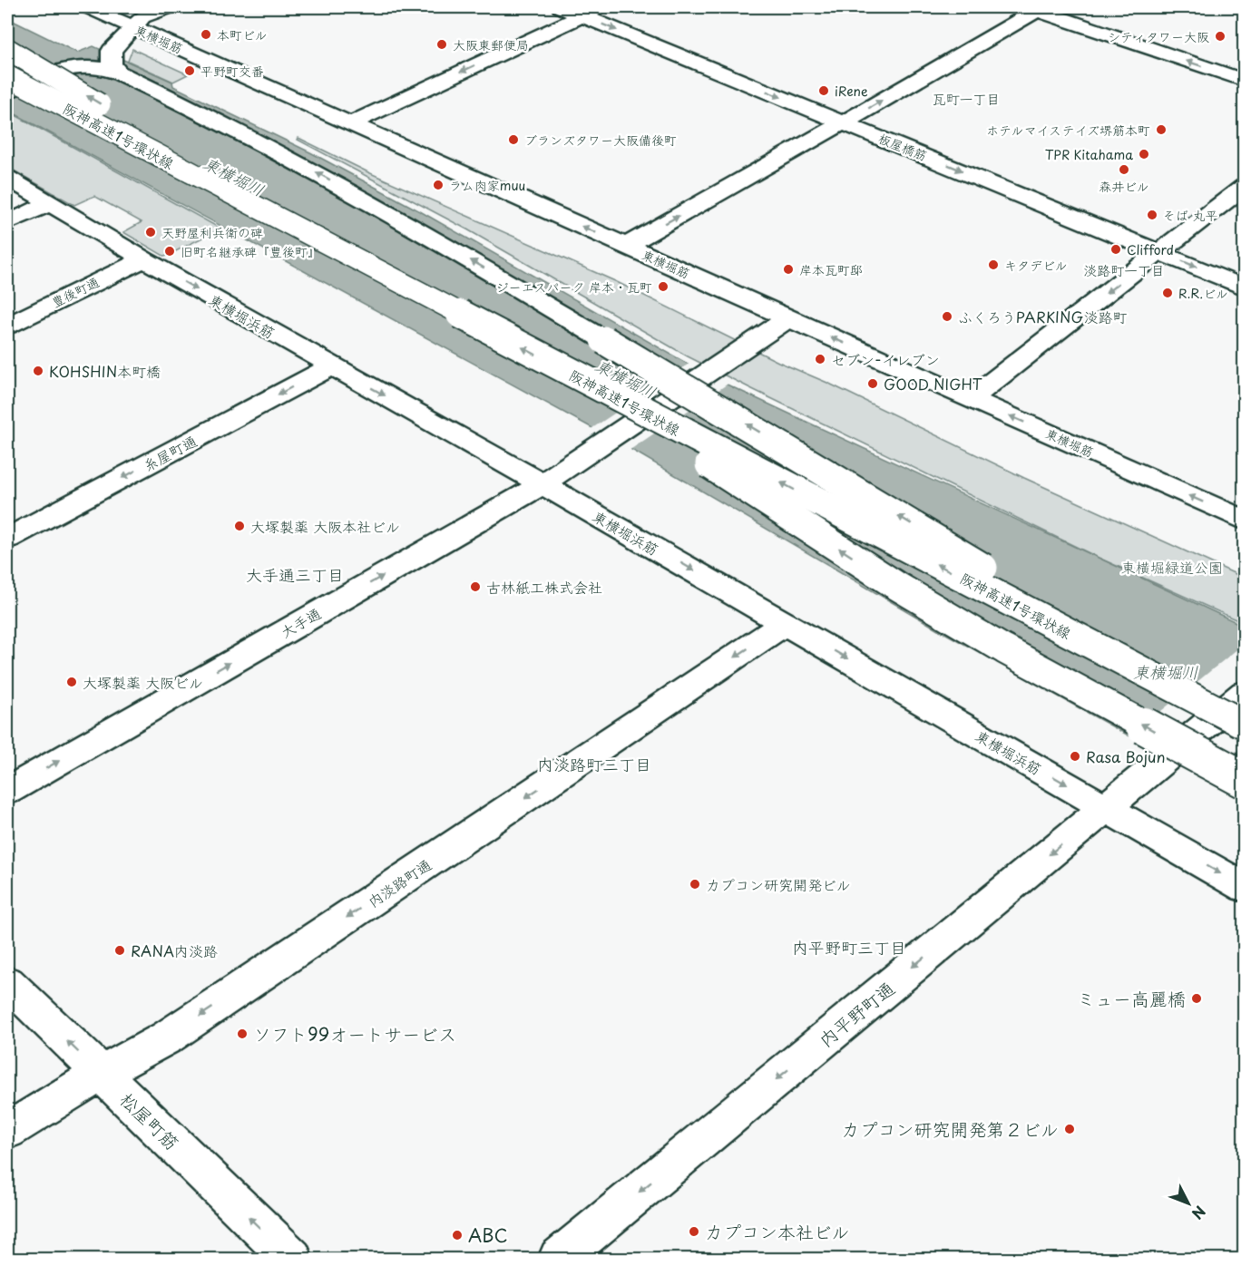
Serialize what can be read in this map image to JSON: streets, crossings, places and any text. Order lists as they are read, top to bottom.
{
  "streets": {
    "main road": [
      "東横堀筋",
      "阪神高速1号環状線",
      "板屋橋筋",
      "豊後町通",
      "東横堀浜筋",
      "糸屋町通",
      "大手通",
      "内淡路町通",
      "内平野町通",
      "松屋町筋"
    ]
  },
  "crossings": [
    ["東横堀筋", "大手通"],
    ["豊後町通", "東横堀浜筋"],
    ["東横堀浜筋", "糸屋町通"],
    ["東横堀浜筋", "大手通"],
    ["東横堀浜筋", "内淡路町通"],
    ["東横堀浜筋", "内平野町通"],
    ["内淡路町通", "松屋町筋"]
  ],
  "one_way": [
    "糸屋町通",
    "大手通",
    "内淡路町通",
    "内平野町通",
    "松屋町筋"
  ],
  "districts": [
    "瓦町一丁目",
    "淡路町一丁目",
    "大手通三丁目",
    "内淡路町三丁目",
    "内平野町三丁目"
  ],
  "water": ["東横堀川"],
  "parks": ["東横堀緑道公園"],
  "places": [
    "本町ビル",
    "シティタワー大阪",
    "大阪東郵便局",
    "平野町交番",
    "iRene",
    "ホテルマイステイズ堺筋本町",
    "ブランズタワー大阪備後町",
    "TPR Kitahama",
    "森井ビル",
    "ラム肉家muu",
    "そば 丸平",
    "天野屋利兵衛の碑",
    "Clifford",
    "旧町名継承碑『豊後町』",
    "キタデビル",
    "岸本瓦町邸",
    "ジーエスパーク 岸本・瓦町",
    "R.R.ビル",
    "ふくろうPARKING淡路町",
    "セブン-イレブン",
    "KOHSHIN本町橋",
    "GOOD NIGHT",
    "大塚製薬 大阪本社ビル",
    "古林紙工株式会社",
    "大塚製薬 大阪ビル",
    "Rasa Bojun",
    "カプコン研究開発ビル",
    "RANA内淡路",
    "ミュー高麗橋",
    "ソフト99オートサービス",
    "カプコン研究開発第２ビル",
    "カプコン本社ビル",
    "ABC"
  ],
  "north": "bottom right"
}
